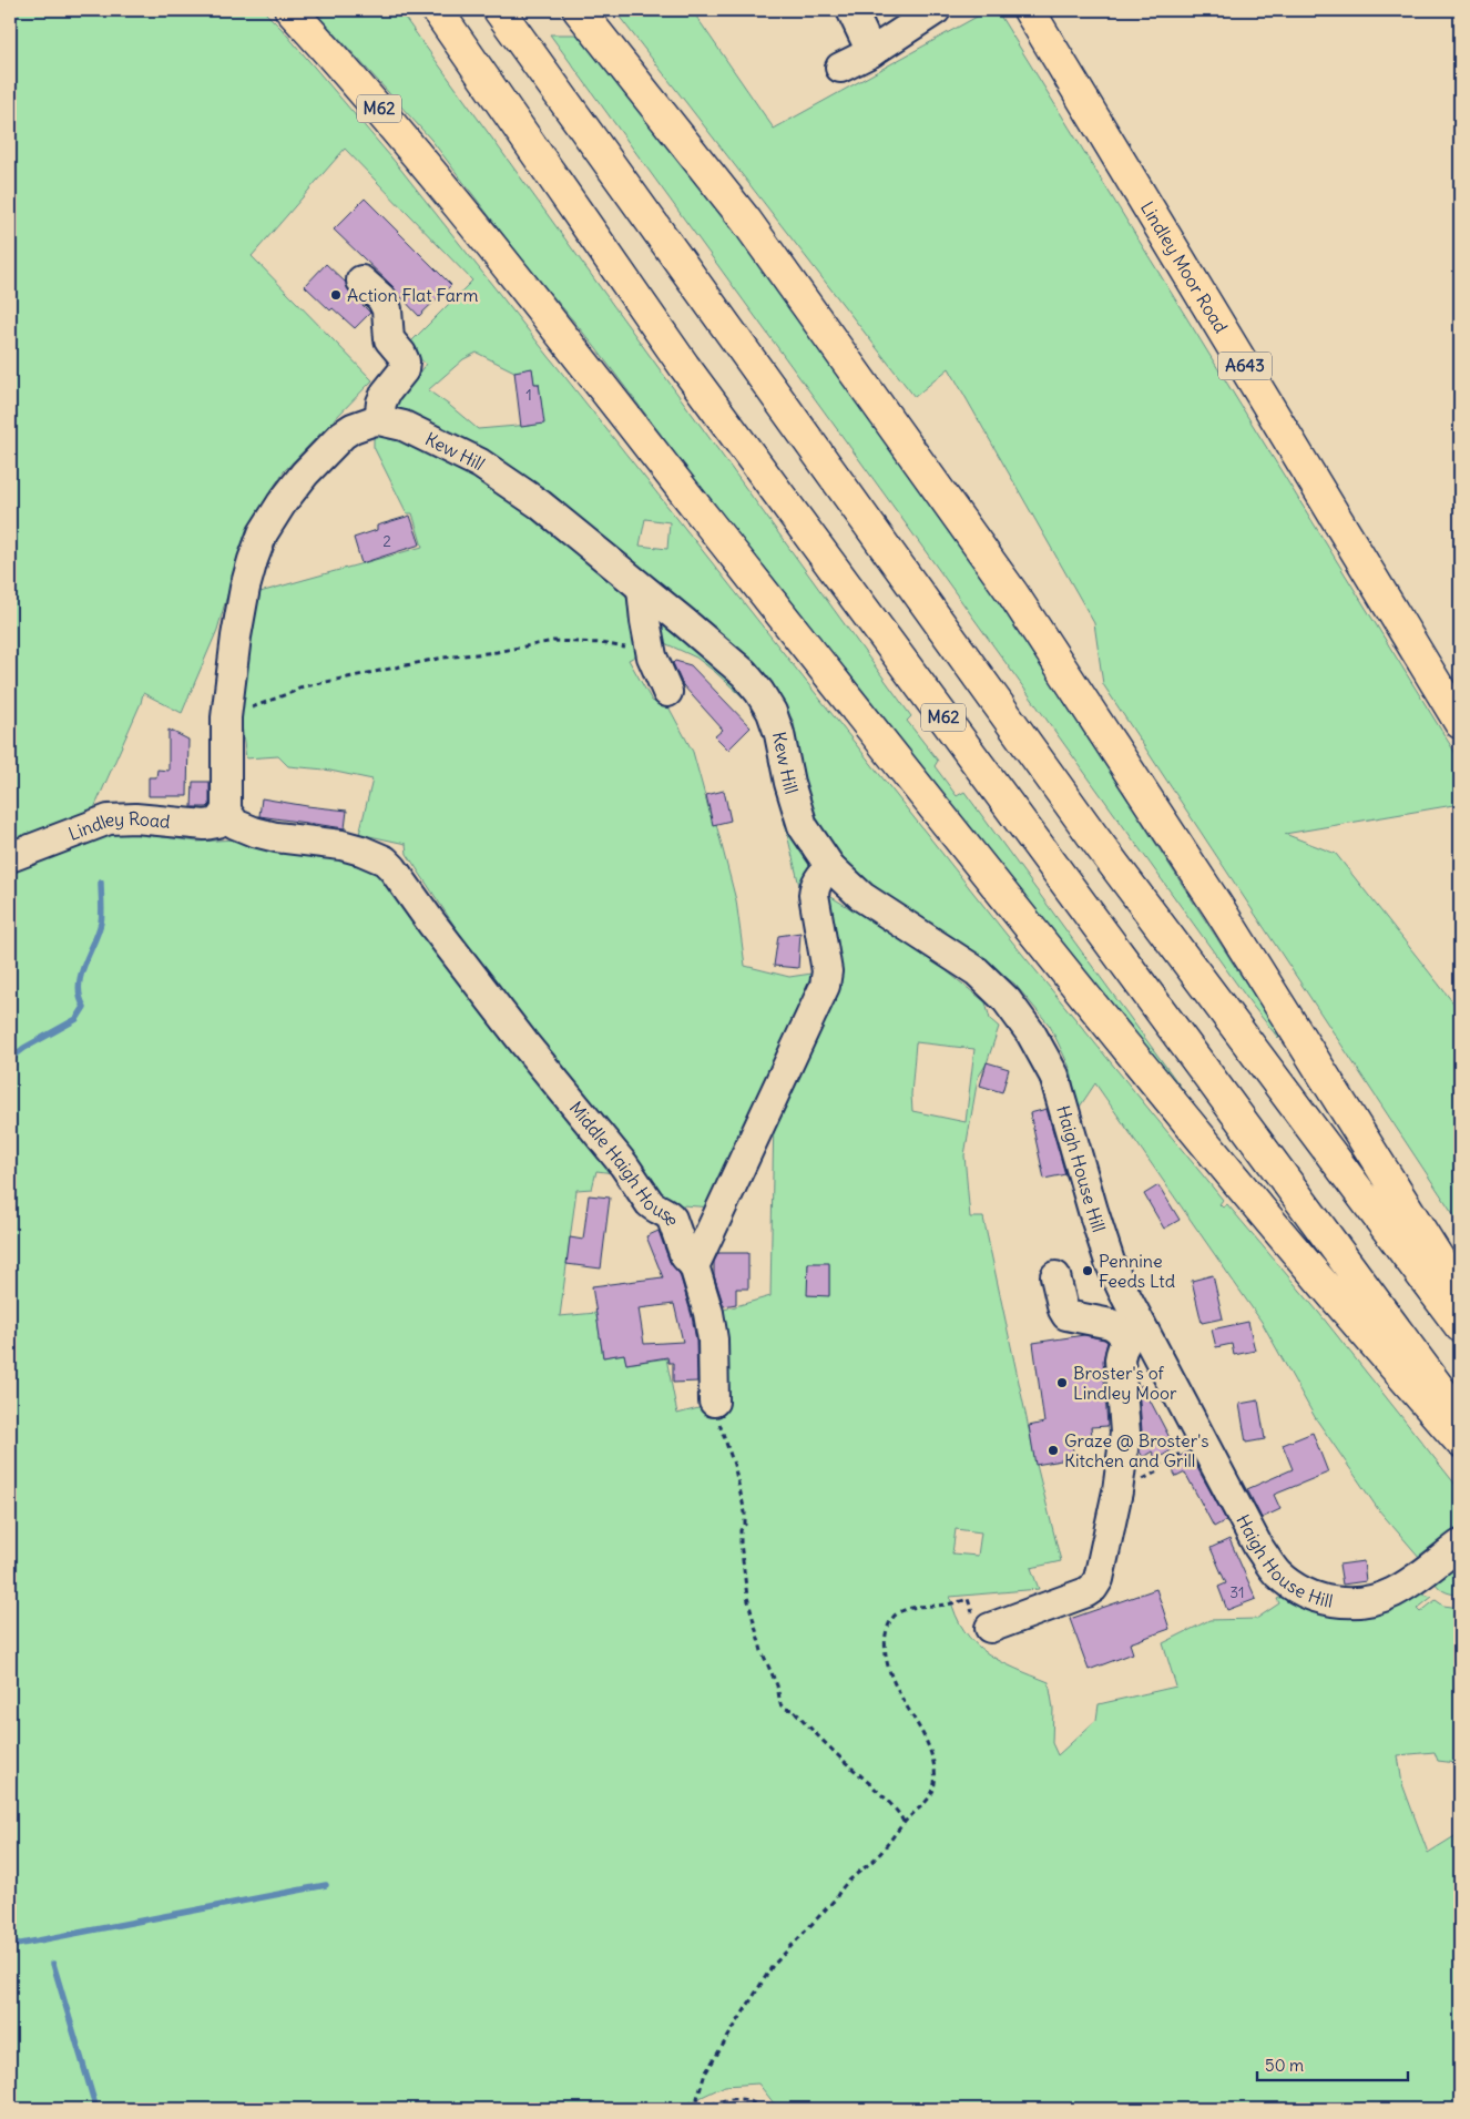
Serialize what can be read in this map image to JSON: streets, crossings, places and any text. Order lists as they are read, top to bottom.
{
  "streets": {
    "main road": ["M62", "Lindley Moor Road", "A643"],
    "street": [
      "Kew Hill",
      "Lindley Road",
      "Middle Haigh House",
      "Haigh House Hill"
    ]
  },
  "crossings": [
    ["Kew Hill", "Haigh House Hill"],
    ["Lindley Road", "Middle Haigh House"]
  ],
  "places": [
    "Action Flat Farm",
    "Pennine Feeds Ltd",
    "Broster's of Lindley Moor",
    "Graze @ Broster's Kitchen and Grill"
  ],
  "house_numbers": ["1", "2", "31"],
  "scale_bar": "50 m"
}
